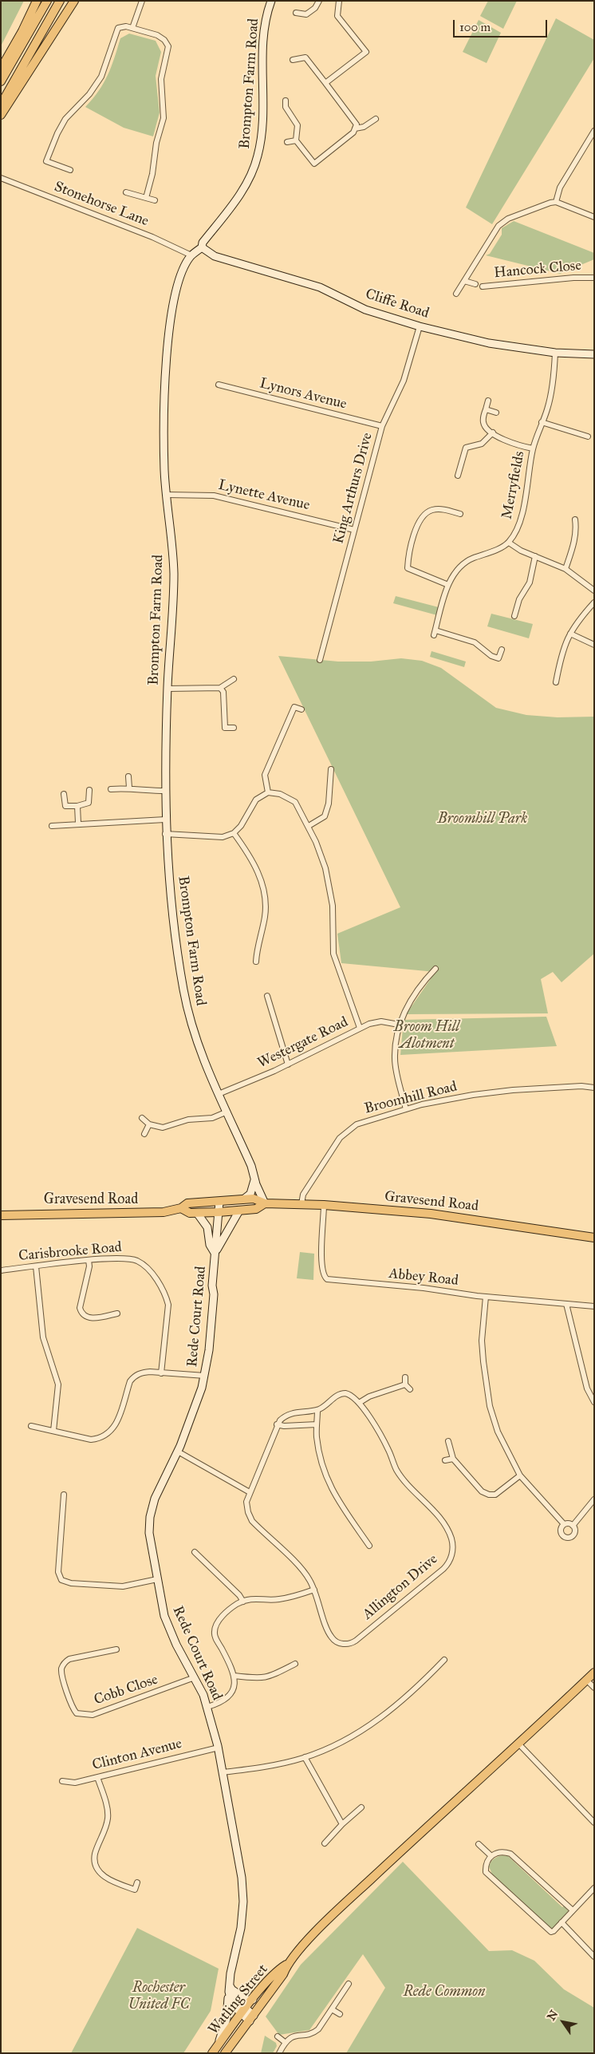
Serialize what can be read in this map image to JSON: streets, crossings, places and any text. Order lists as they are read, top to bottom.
{
  "streets": {
    "main road": [
      "Brompton Farm Road",
      "Cliffe Road",
      "Gravesend Road",
      "Rede Court Road",
      "Watling Street"
    ],
    "street": [
      "Stonehorse Lane",
      "Hancock Close",
      "Lynors Avenue",
      "Merryfields",
      "King Arthurs Drive",
      "Lynette Avenue",
      "Westergate Road",
      "Broomhill Road",
      "Carisbrooke Road",
      "Abbey Road",
      "Allington Drive",
      "Cobb Close",
      "Clinton Avenue"
    ]
  },
  "crossings": [
    ["Brompton Farm Road", "Stonehorse Lane"],
    ["Brompton Farm Road", "Cliffe Road"],
    ["Brompton Farm Road", "Lynette Avenue"],
    ["Brompton Farm Road", "Westergate Road"],
    ["Brompton Farm Road", "Gravesend Road"],
    ["Cliffe Road", "Merryfields"],
    ["Cliffe Road", "King Arthurs Drive"],
    ["Lynors Avenue", "King Arthurs Drive"],
    ["King Arthurs Drive", "Lynette Avenue"],
    ["Broomhill Road", "Gravesend Road"],
    ["Gravesend Road", "Abbey Road"],
    ["Gravesend Road", "Rede Court Road"],
    ["Rede Court Road", "Cobb Close"],
    ["Rede Court Road", "Clinton Avenue"],
    ["Rede Court Road", "Watling Street"]
  ],
  "parks": [
    "Broomhill Park",
    "Broom Hill Alotment",
    "Rochester United FC",
    "Rede Common"
  ],
  "scale_bar": "100 m",
  "north": "top left"
}
